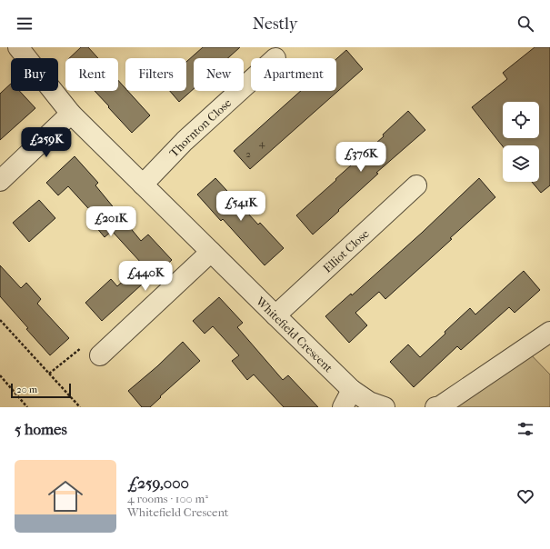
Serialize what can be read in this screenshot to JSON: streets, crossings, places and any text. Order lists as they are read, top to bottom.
{
  "streets": {
    "street": ["Thornton Close", "Elliot Close", "Whitefield Crescent"]
  },
  "crossings": [
    ["Thornton Close", "Whitefield Crescent"],
    ["Elliot Close", "Whitefield Crescent"]
  ],
  "house_numbers": ["4", "2"],
  "scale_bar": "20 m",
  "page": {
    "header": "Nestly",
    "chip": [
      "Buy",
      "Rent",
      "Filters",
      "New",
      "Apartment"
    ],
    "price": [
      "£259K",
      "£376K",
      "£541K",
      "£201K",
      "£440K"
    ],
    "scale": "20 m",
    "heading": "5 homes",
    "list": [
      {
        "name": "£259,000",
        "note": "4 rooms · 100 m² · Whitefield Crescent"
      }
    ]
  }
}
